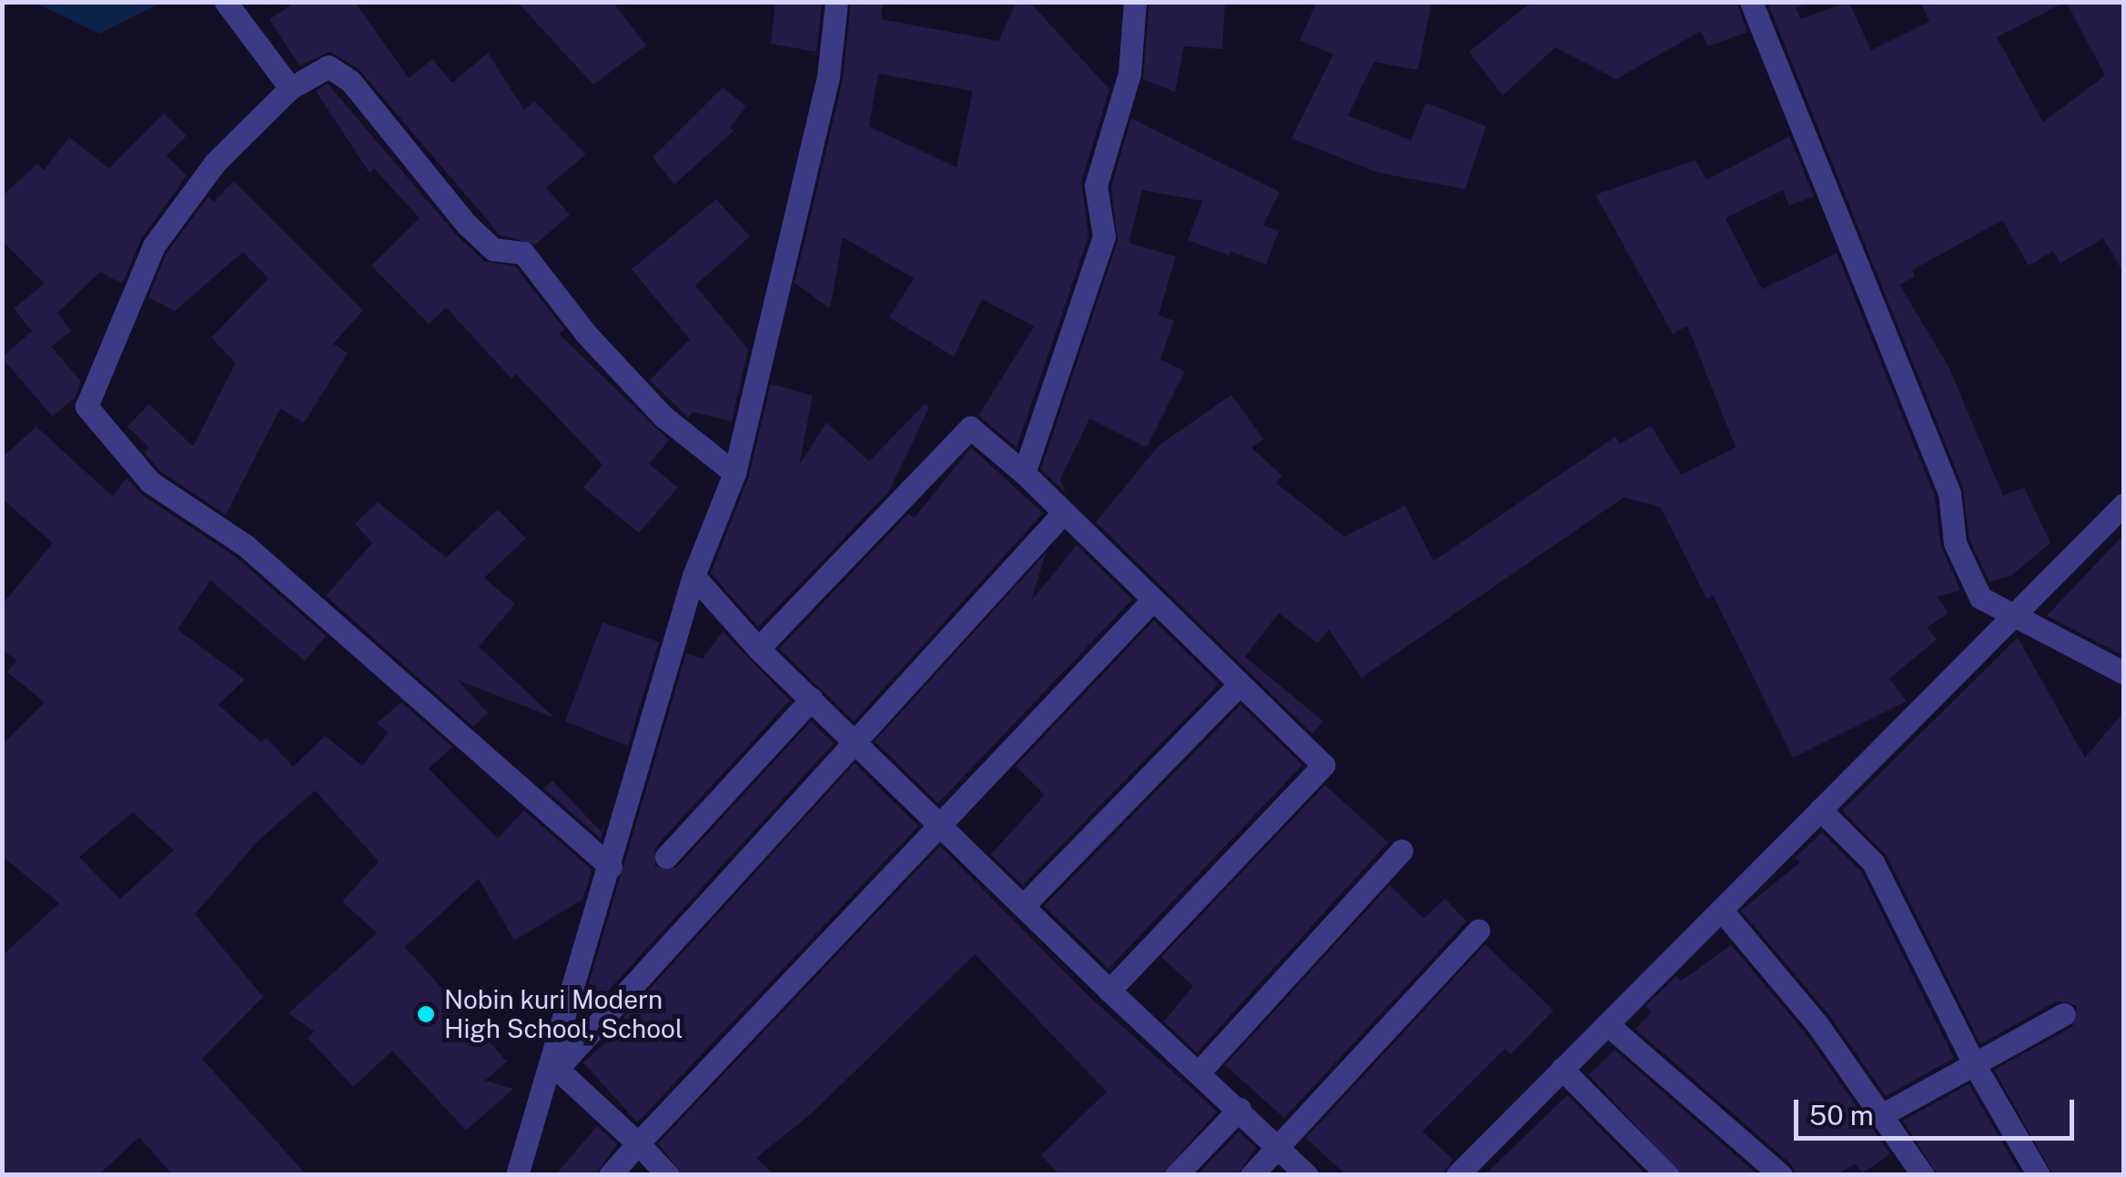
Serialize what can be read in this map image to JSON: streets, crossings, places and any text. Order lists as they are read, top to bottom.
{
  "places": ["Nobin kuri Modern High School, School"],
  "scale_bar": "50 m"
}
